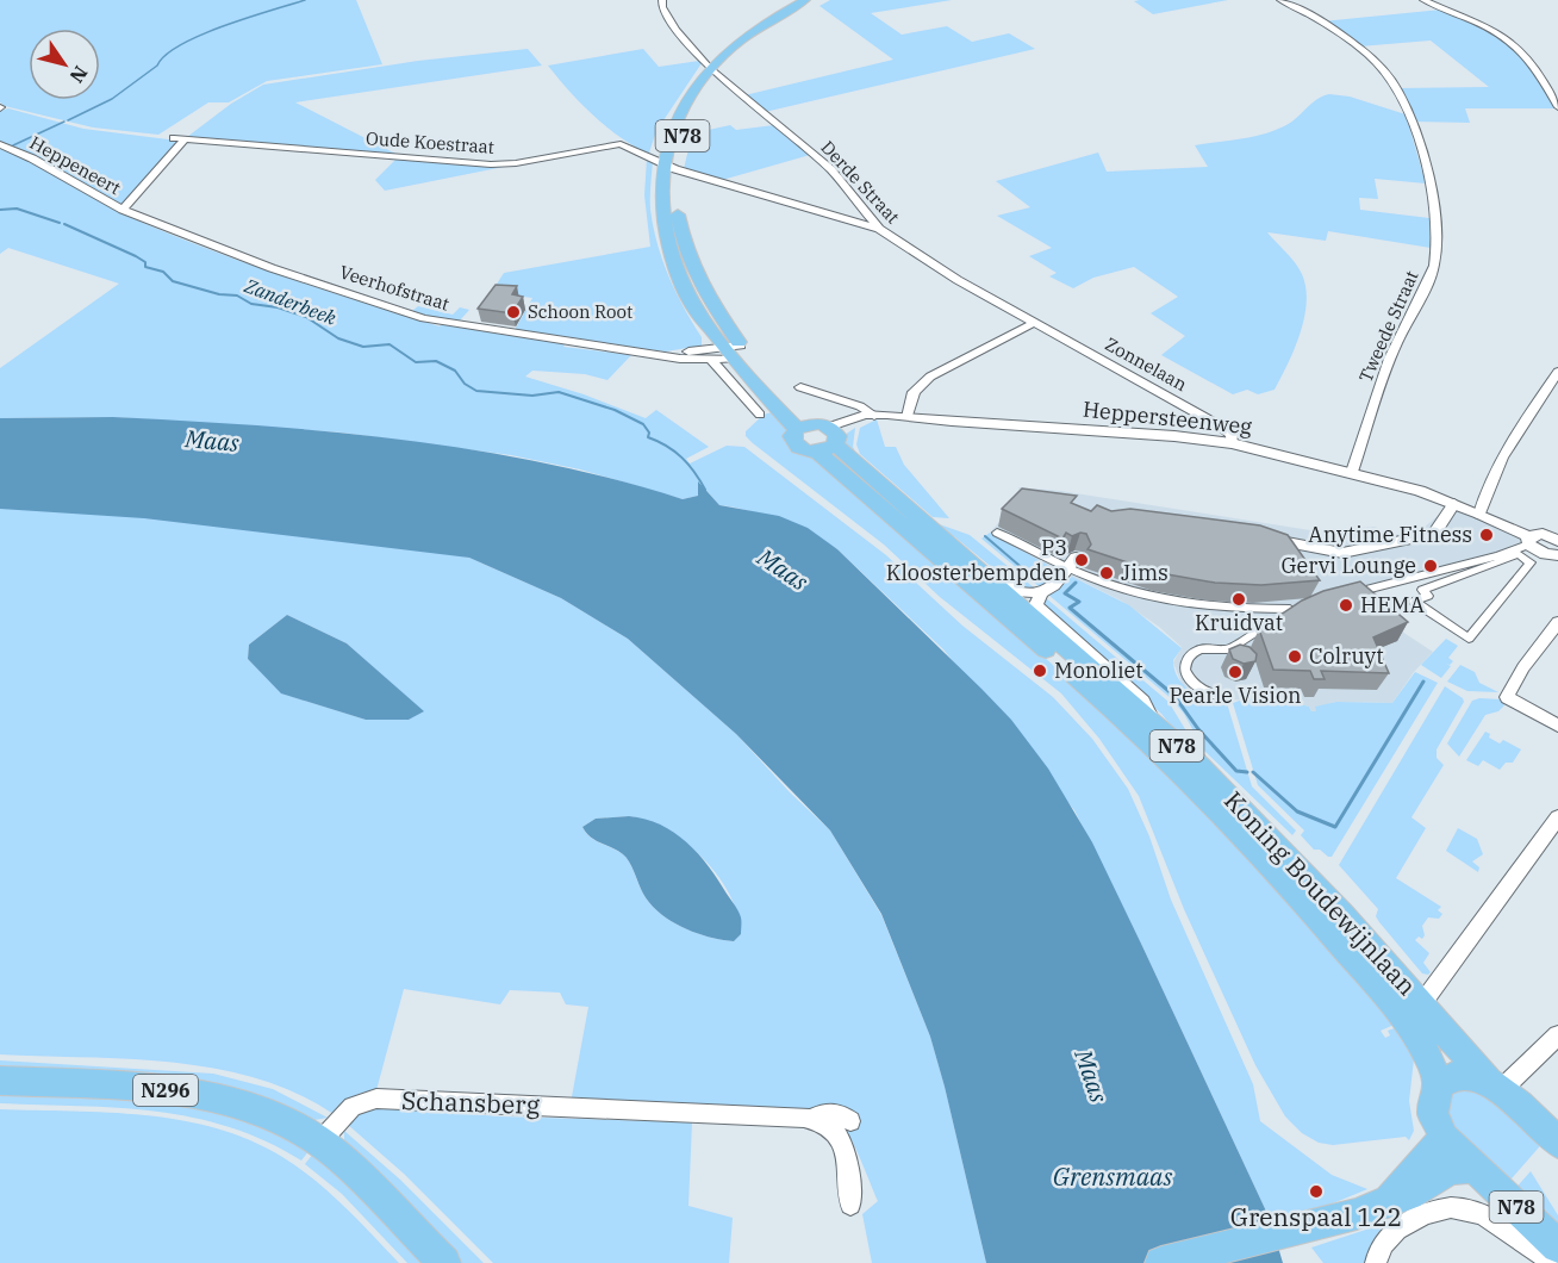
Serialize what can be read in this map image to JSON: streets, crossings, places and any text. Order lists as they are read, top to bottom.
{
  "streets": {
    "main road": ["N78", "Koning Boudewijnlaan", "N296"],
    "street": [
      "Oude Koestraat",
      "Heppeneert",
      "Derde Straat",
      "Veerhofstraat",
      "Tweede Straat",
      "Zonnelaan",
      "Heppersteenweg",
      "Schansberg"
    ]
  },
  "crossings": [
    ["N78", "Oude Koestraat"],
    ["N78", "Derde Straat"],
    ["N78", "Veerhofstraat"],
    ["N78", "Koning Boudewijnlaan"],
    ["Oude Koestraat", "Heppeneert"],
    ["Oude Koestraat", "Derde Straat"],
    ["Oude Koestraat", "Veerhofstraat"],
    ["Heppeneert", "Veerhofstraat"],
    ["Derde Straat", "Zonnelaan"],
    ["Tweede Straat", "Heppersteenweg"],
    ["Zonnelaan", "Heppersteenweg"],
    ["N296", "Schansberg"]
  ],
  "water": ["Zanderbeek", "Maas"],
  "parks": ["Grensmaas"],
  "places": [
    "Schoon Root",
    "Anytime Fitness",
    "P3 Kloosterbempden",
    "Gervi Lounge",
    "Jims",
    "Kruidvat",
    "HEMA",
    "Colruyt",
    "Monoliet",
    "Pearle Vision",
    "Grenspaal 122"
  ],
  "north": "bottom right"
}
